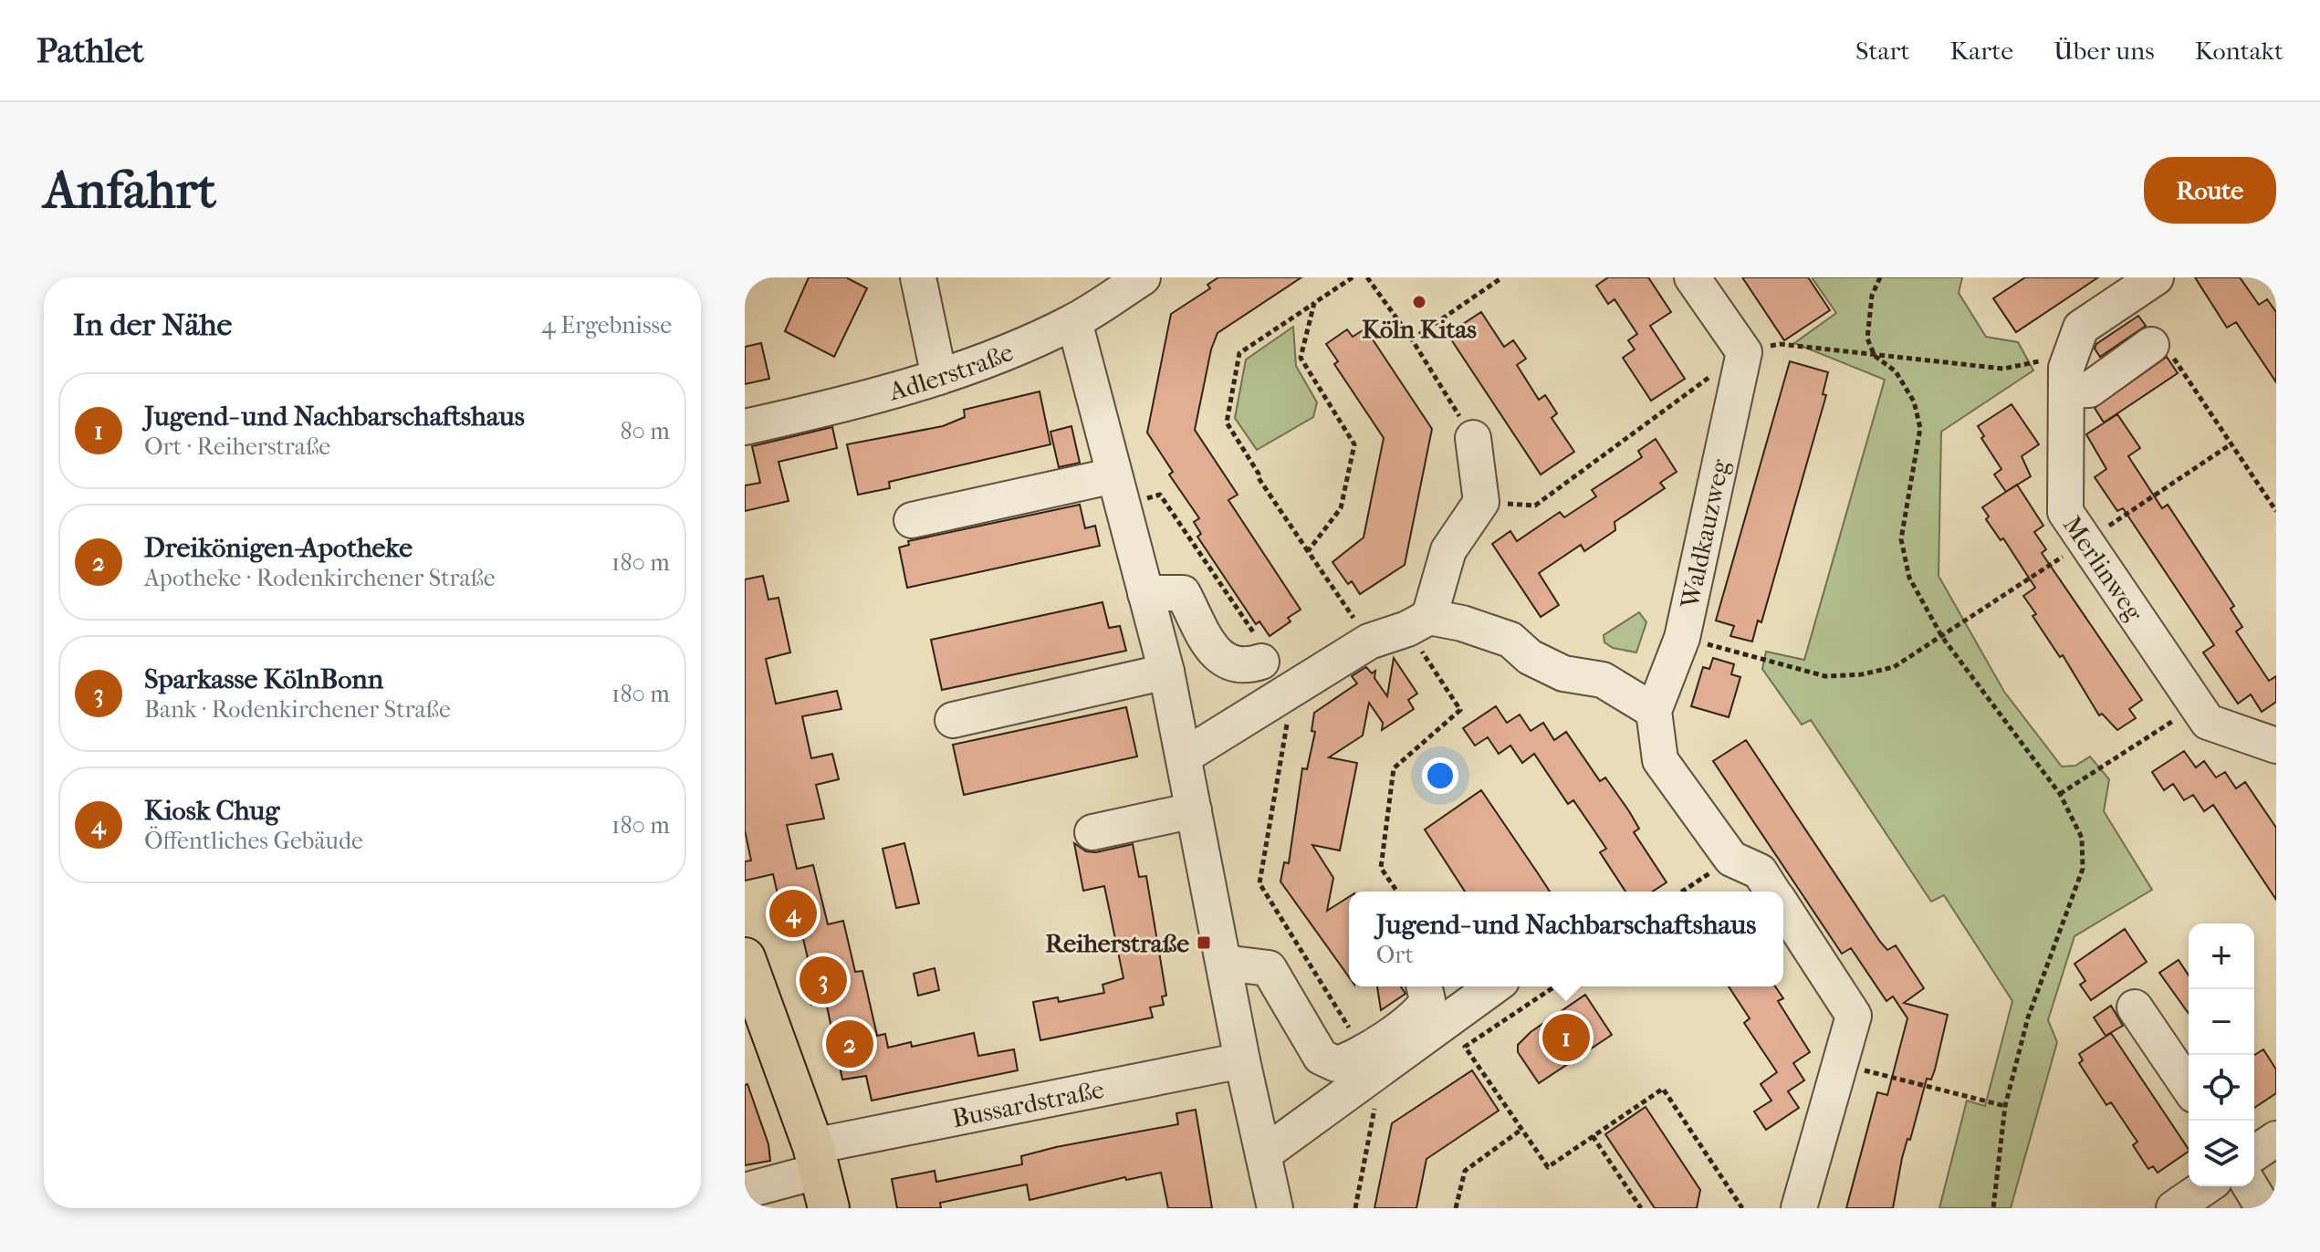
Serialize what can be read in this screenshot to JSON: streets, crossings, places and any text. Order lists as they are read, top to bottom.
{
  "streets": {
    "street": [
      "Adlerstraße",
      "Waldkauzweg",
      "Merlinweg",
      "Bussardstraße"
    ]
  },
  "places": {
    "other": ["Köln Kitas"],
    "transit": ["Reiherstraße"]
  },
  "page": {
    "header": "Pathlet",
    "nav": [
      "Start",
      "Karte",
      "Über uns",
      "Kontakt"
    ],
    "buttons": "Route",
    "title": "Anfahrt",
    "heading": ["In der Nähe", "4 Ergebnisse"],
    "list": [
      {
        "mark": "1",
        "name": "Jugend- und Nachbarschaftshaus",
        "note": "Ort · Reiherstraße",
        "value": "80 m"
      },
      {
        "mark": "2",
        "name": "Dreikönigen-Apotheke",
        "note": "Apotheke · Rodenkirchener Straße",
        "value": "180 m"
      },
      {
        "mark": "3",
        "name": "Sparkasse KölnBonn",
        "note": "Bank · Rodenkirchener Straße",
        "value": "180 m"
      },
      {
        "mark": "4",
        "name": "Kiosk Chug",
        "note": "Öffentliches Gebäude",
        "value": "180 m"
      }
    ],
    "pins": [
      "4",
      "3",
      "1",
      "2"
    ],
    "popup": ["Jugend- und Nachbarschaftshaus", "Ort"],
    "map_buttons": ["+", "−"]
  }
}
